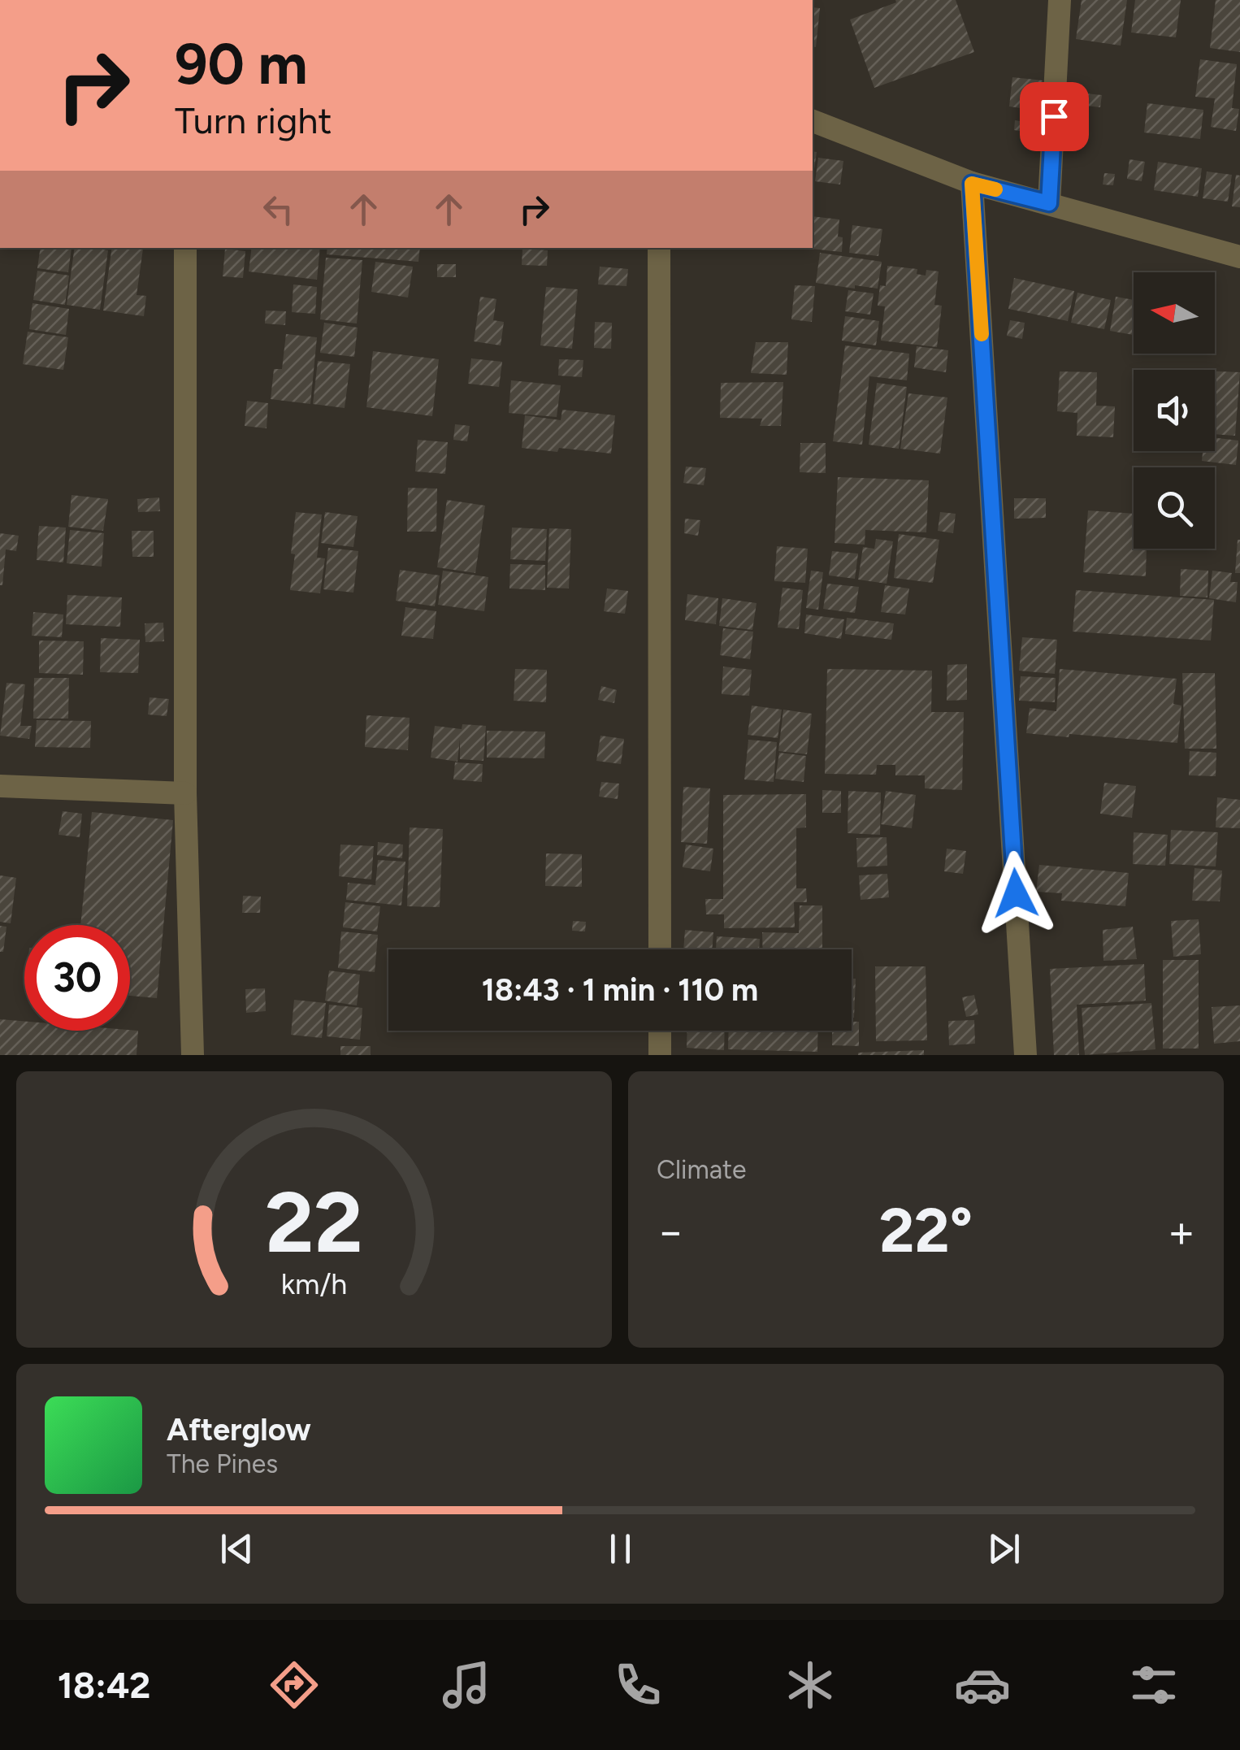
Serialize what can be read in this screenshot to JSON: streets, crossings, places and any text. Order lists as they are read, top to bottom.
{
  "north": "left",
  "page": {
    "turn": ["90 m", "Turn right"],
    "limit": "30",
    "trip": "18:43 · 1 min · 110 m",
    "tile": "Climate",
    "heat": ["−", "22°", "+"],
    "song": ["Afterglow", "The Pines"],
    "tabs": "18:42",
    "gauge": ["22", "km/h"]
  }
}
